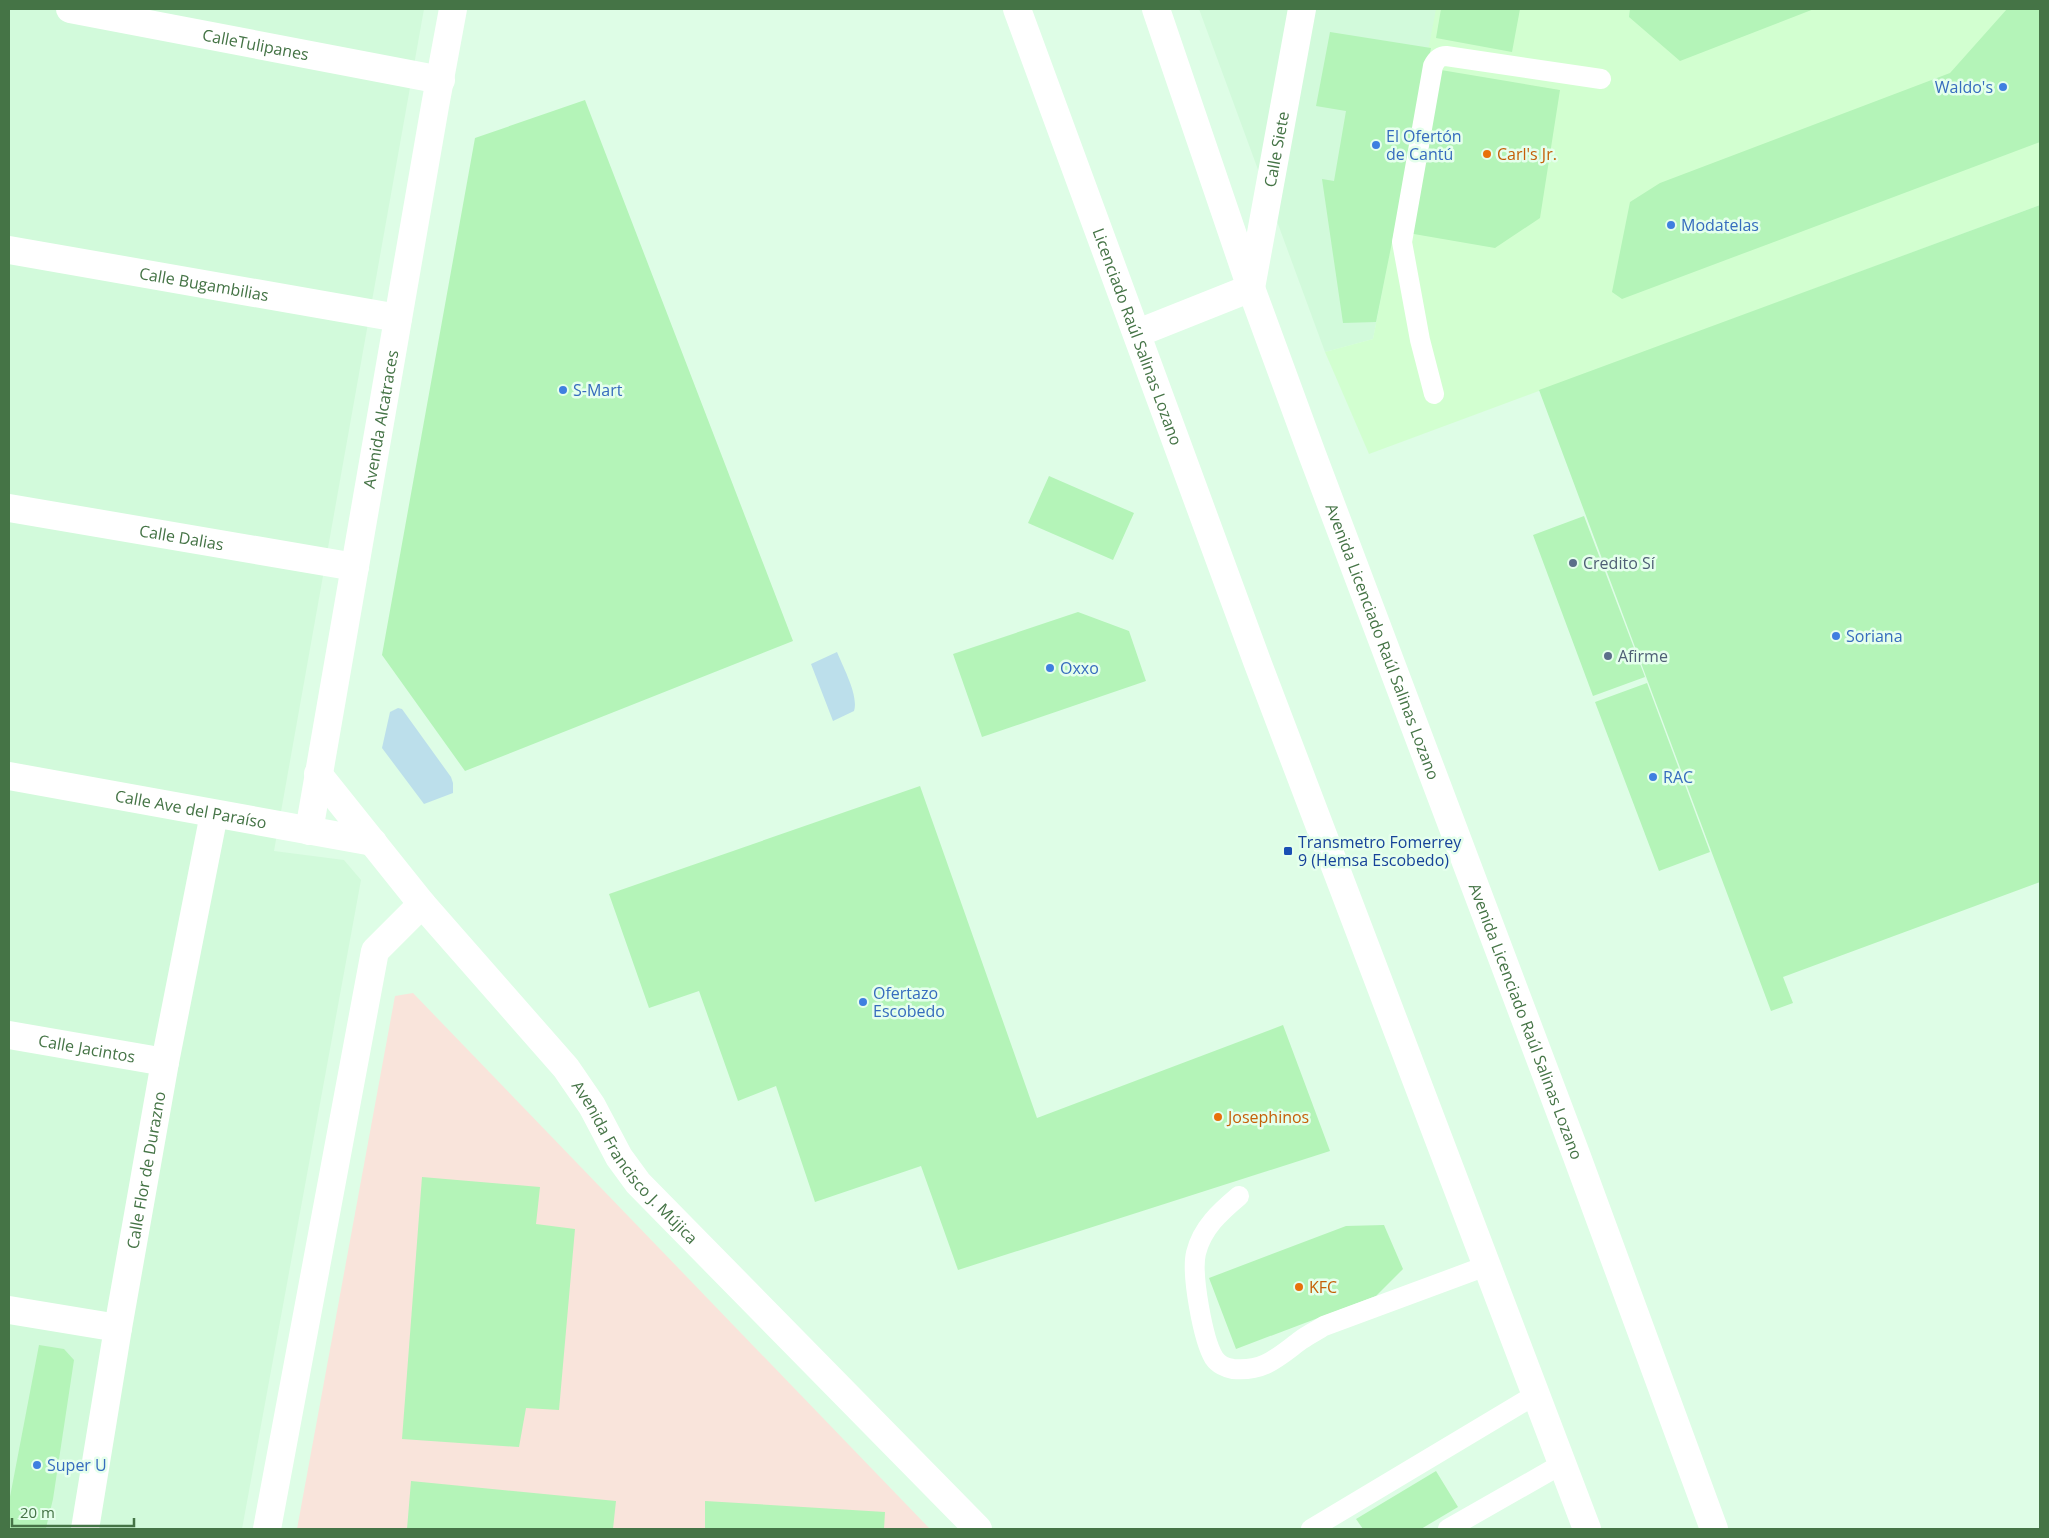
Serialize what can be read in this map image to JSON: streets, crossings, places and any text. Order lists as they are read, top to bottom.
{
  "streets": {
    "street": [
      "CalleTulipanes",
      "Calle Siete",
      "Calle Bugambilias",
      "Licenciado Raúl Salinas Lozano",
      "Avenida Alcatraces",
      "Calle Dalias",
      "Avenida Licenciado Raúl Salinas Lozano",
      "Calle Ave del Paraíso",
      "Calle Jacintos",
      "Avenida Francisco J. Mújica",
      "Calle Flor de Durazno"
    ]
  },
  "crossings": [
    ["CalleTulipanes", "Avenida Alcatraces"],
    ["Calle Siete", "Avenida Licenciado Raúl Salinas Lozano"],
    ["Calle Bugambilias", "Avenida Alcatraces"],
    ["Avenida Alcatraces", "Calle Dalias"],
    ["Avenida Alcatraces", "Calle Ave del Paraíso"],
    ["Avenida Alcatraces", "Avenida Francisco J. Mújica"],
    ["Calle Ave del Paraíso", "Avenida Francisco J. Mújica"],
    ["Calle Ave del Paraíso", "Calle Flor de Durazno"],
    ["Calle Jacintos", "Calle Flor de Durazno"]
  ],
  "places": {
    "other": [
      "Waldo's",
      "El Ofertón de Cantú",
      "Carl's Jr.",
      "Modatelas",
      "S-Mart",
      "Credito Sí",
      "Soriana",
      "Afirme",
      "Oxxo",
      "RAC",
      "Ofertazo Escobedo",
      "Josephinos",
      "KFC",
      "Super U"
    ],
    "transit": ["Transmetro Fomerrey 9 (Hemsa Escobedo)"]
  },
  "scale_bar": "20 m"
}
